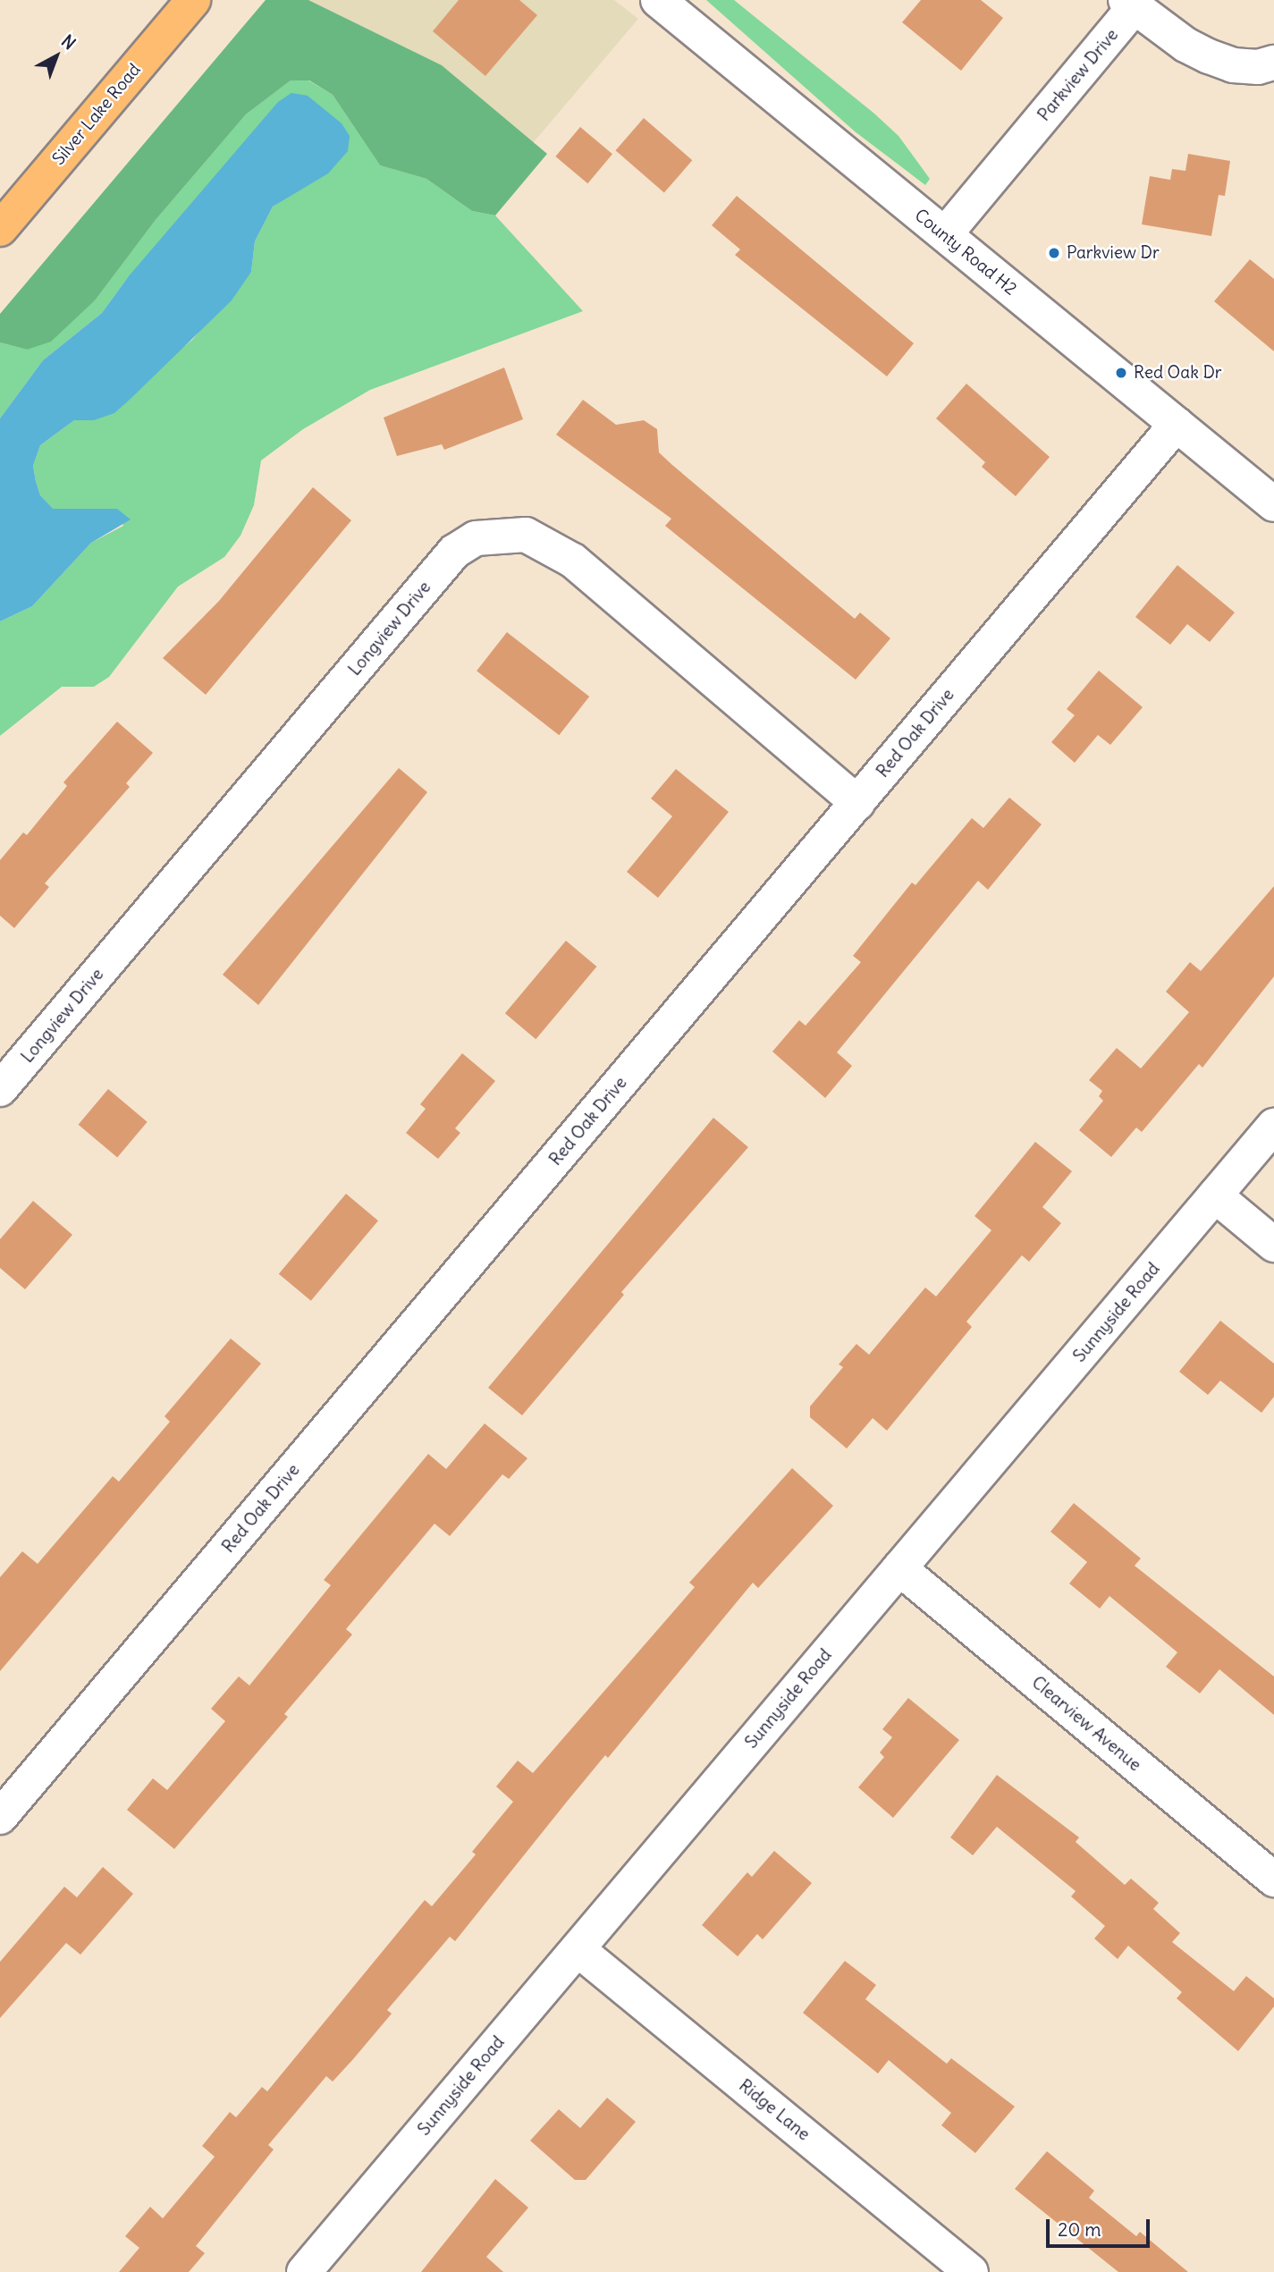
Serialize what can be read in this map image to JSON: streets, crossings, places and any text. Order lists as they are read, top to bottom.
{
  "streets": {
    "main road": ["Silver Lake Road"],
    "street": [
      "Parkview Drive",
      "County Road H2",
      "Longview Drive",
      "Red Oak Drive",
      "Sunnyside Road",
      "Clearview Avenue",
      "Ridge Lane"
    ]
  },
  "crossings": [
    ["Parkview Drive", "County Road H2"],
    ["County Road H2", "Red Oak Drive"],
    ["Longview Drive", "Red Oak Drive"],
    ["Sunnyside Road", "Clearview Avenue"],
    ["Sunnyside Road", "Ridge Lane"]
  ],
  "places": ["Parkview Dr", "Red Oak Dr"],
  "scale_bar": "20 m",
  "north": "top right"
}
